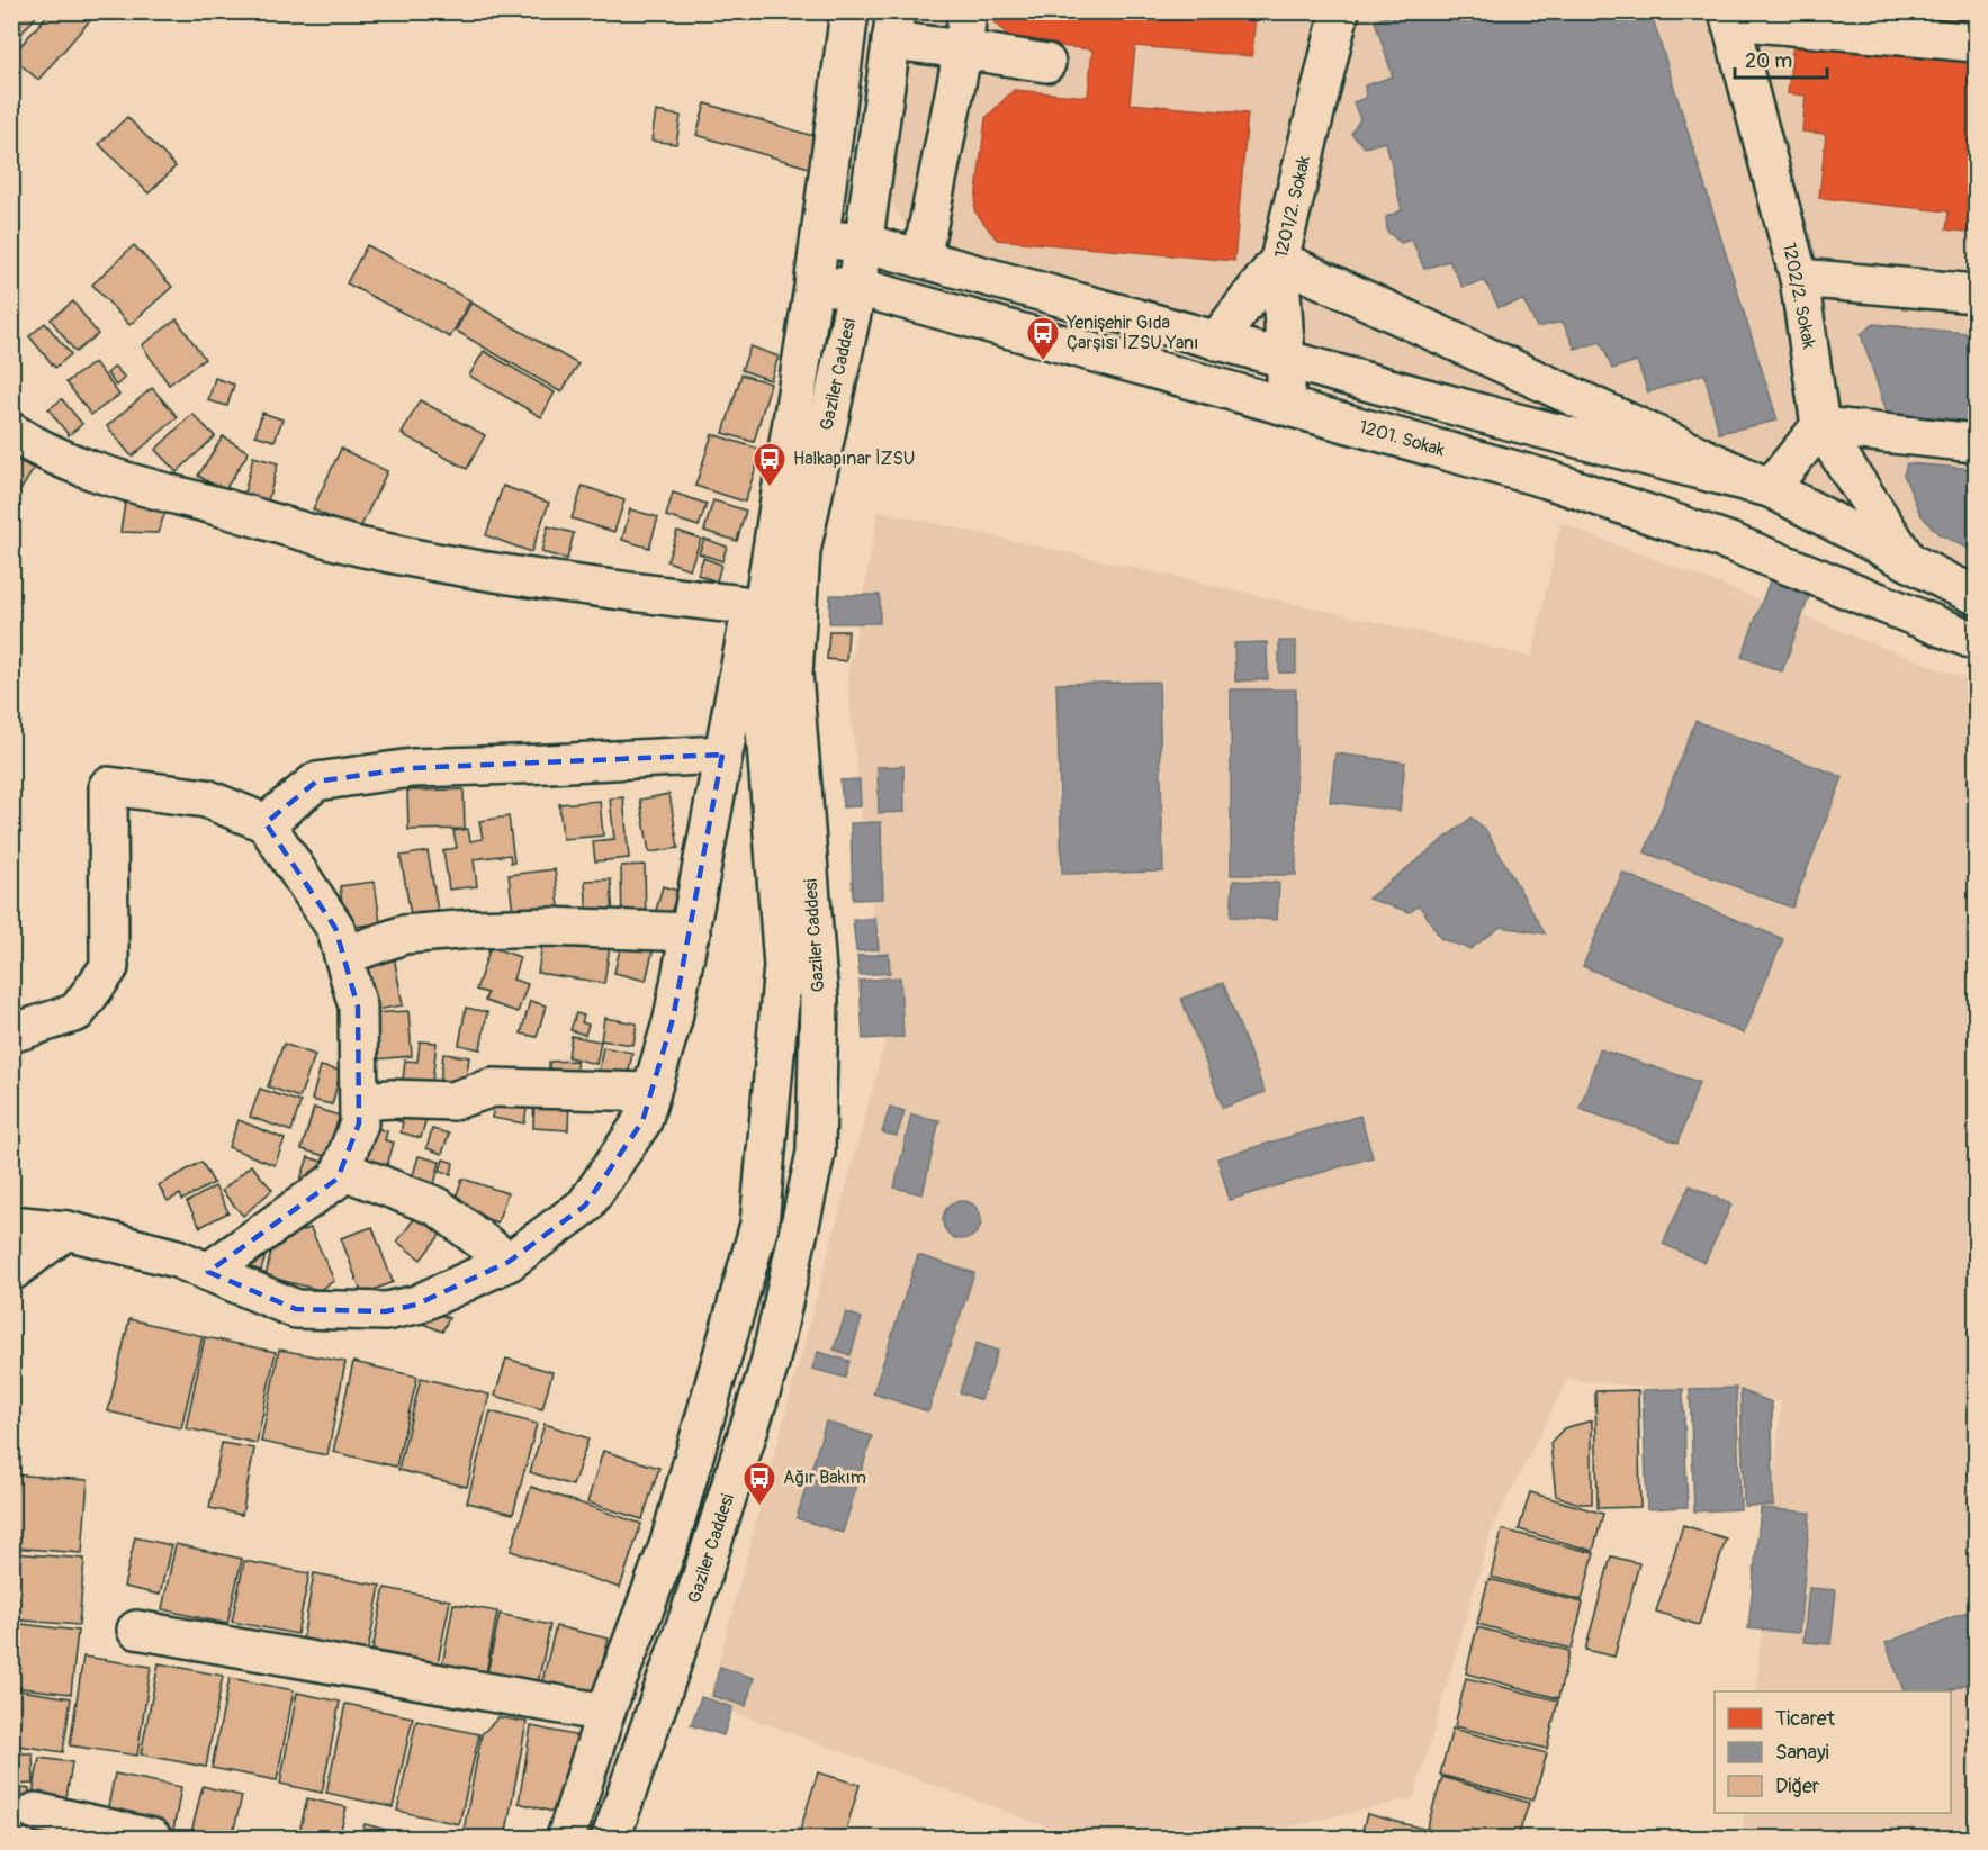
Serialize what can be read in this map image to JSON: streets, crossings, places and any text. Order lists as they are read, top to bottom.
{
  "streets": {
    "street": [
      "1201/2. Sokak",
      "1202/2. Sokak",
      "Gaziler Caddesi",
      "1201. Sokak"
    ]
  },
  "crossings": [
    ["1201/2. Sokak", "1201. Sokak"],
    ["Gaziler Caddesi", "1201. Sokak"]
  ],
  "places": {
    "bus stop": ["Yenişehir Gıda Çarşısı İZSU Yanı", "Halkapınar İZSU", "Ağır Bakım"]
  },
  "legend": ["Ticaret", "Sanayi", "Diğer"],
  "scale_bar": "20 m"
}
